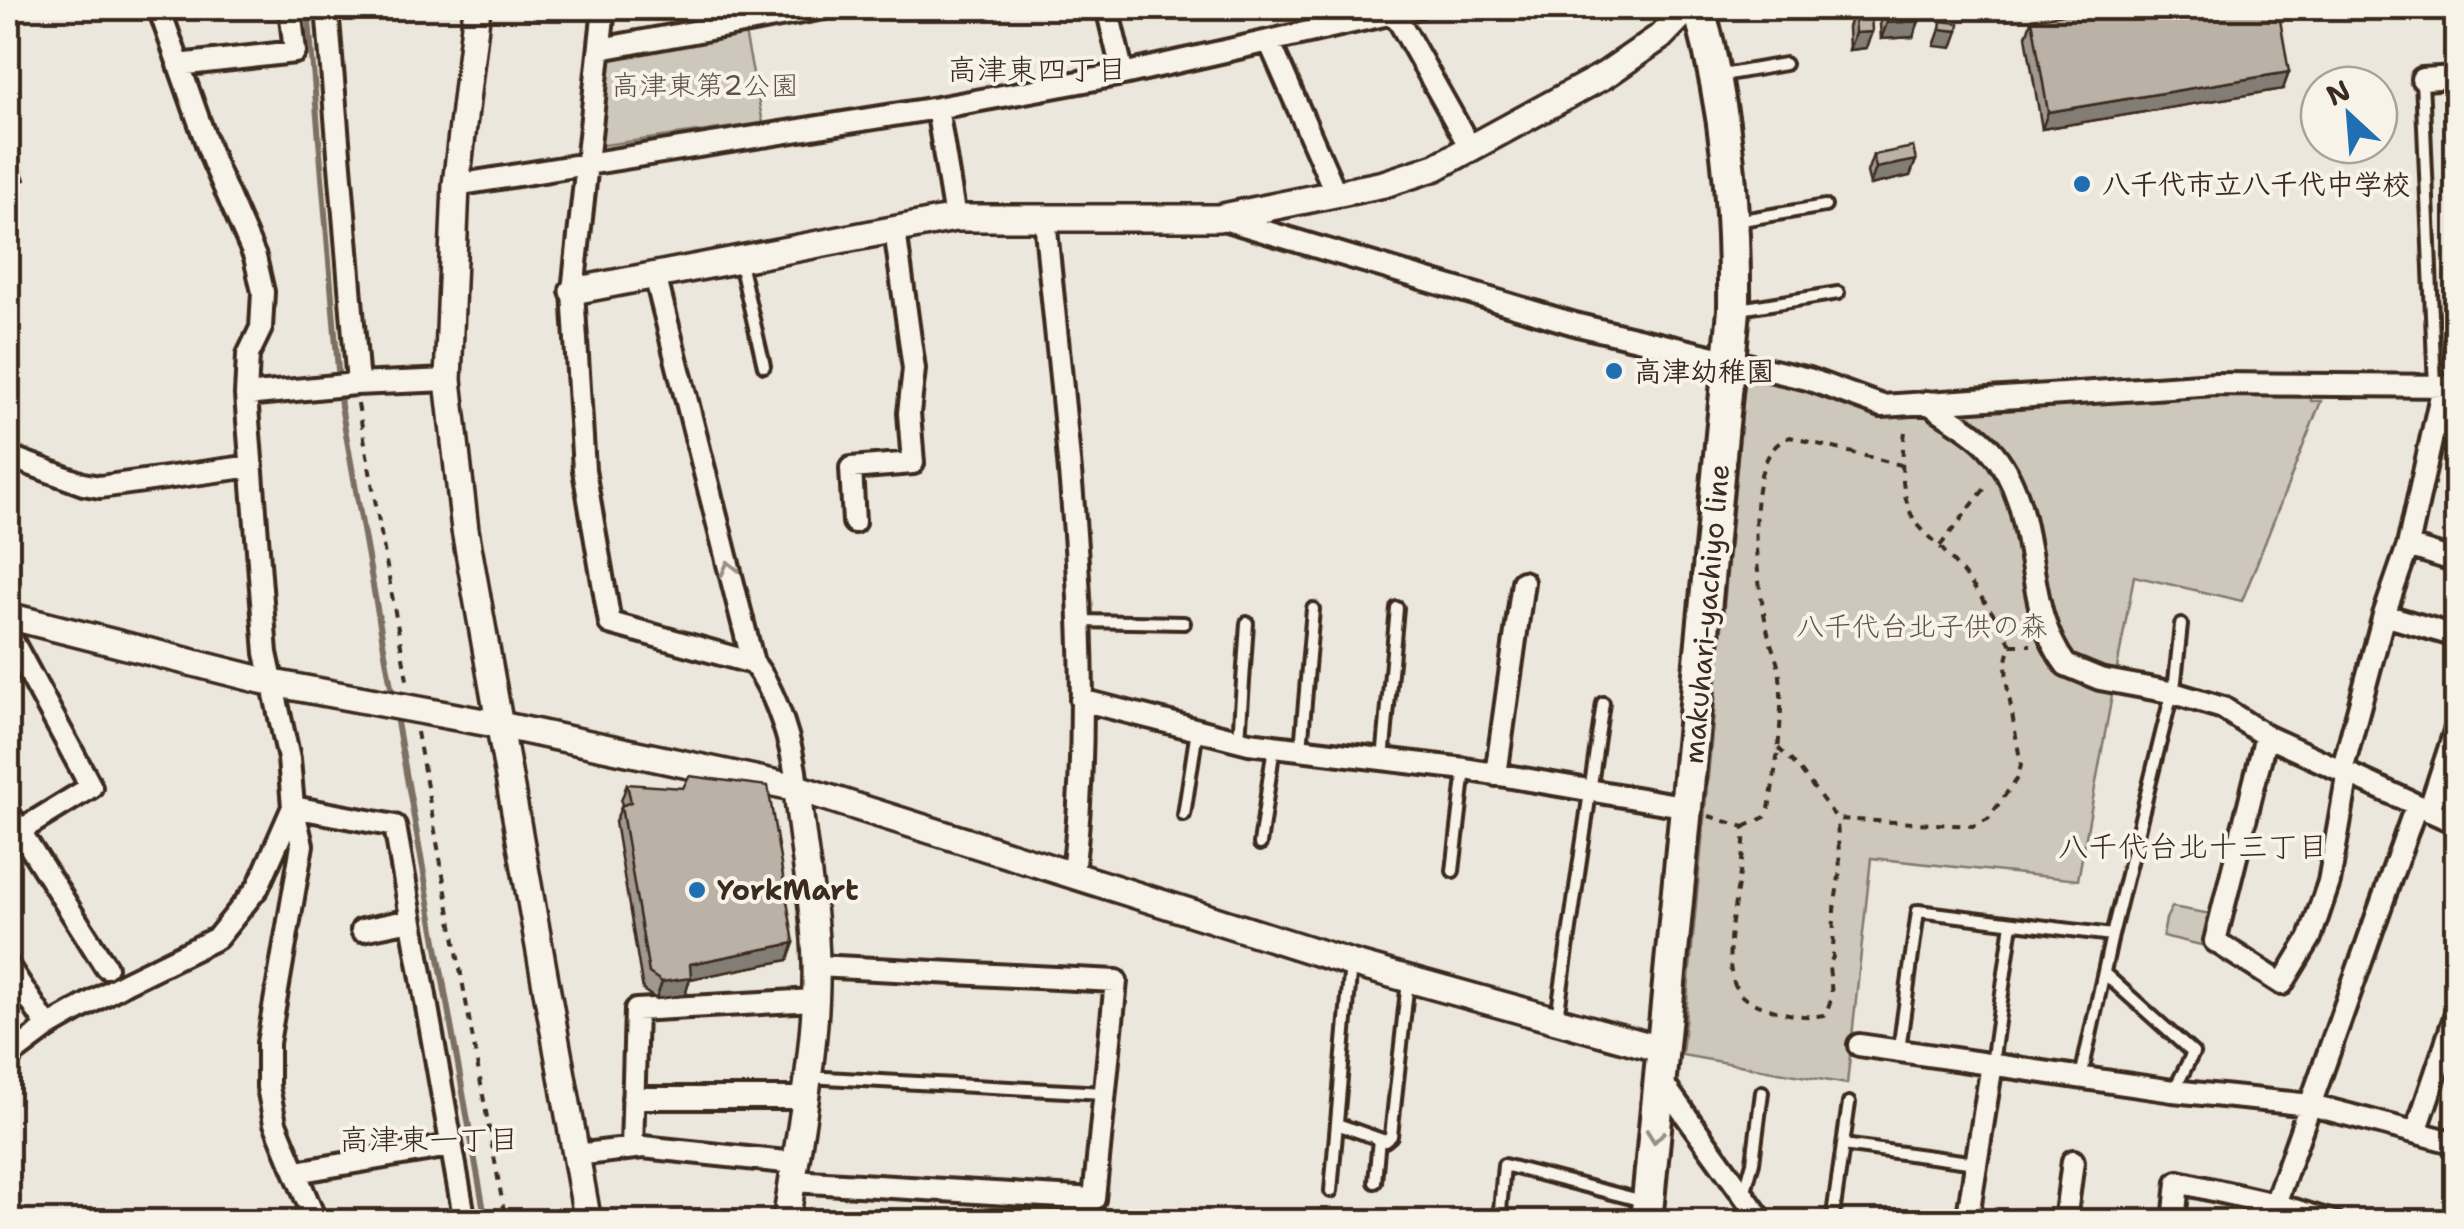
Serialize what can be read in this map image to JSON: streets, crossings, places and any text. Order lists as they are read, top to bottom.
{
  "streets": {
    "main road": ["makuhari-yachiyo line"]
  },
  "districts": ["高津東四丁目", "八千代台北十三丁目", "高津東一丁目"],
  "parks": ["高津東第2公園", "八千代台北子供の森"],
  "places": ["八千代市立八千代中学校", "高津幼稚園", "YorkMart"],
  "north": "top left"
}
